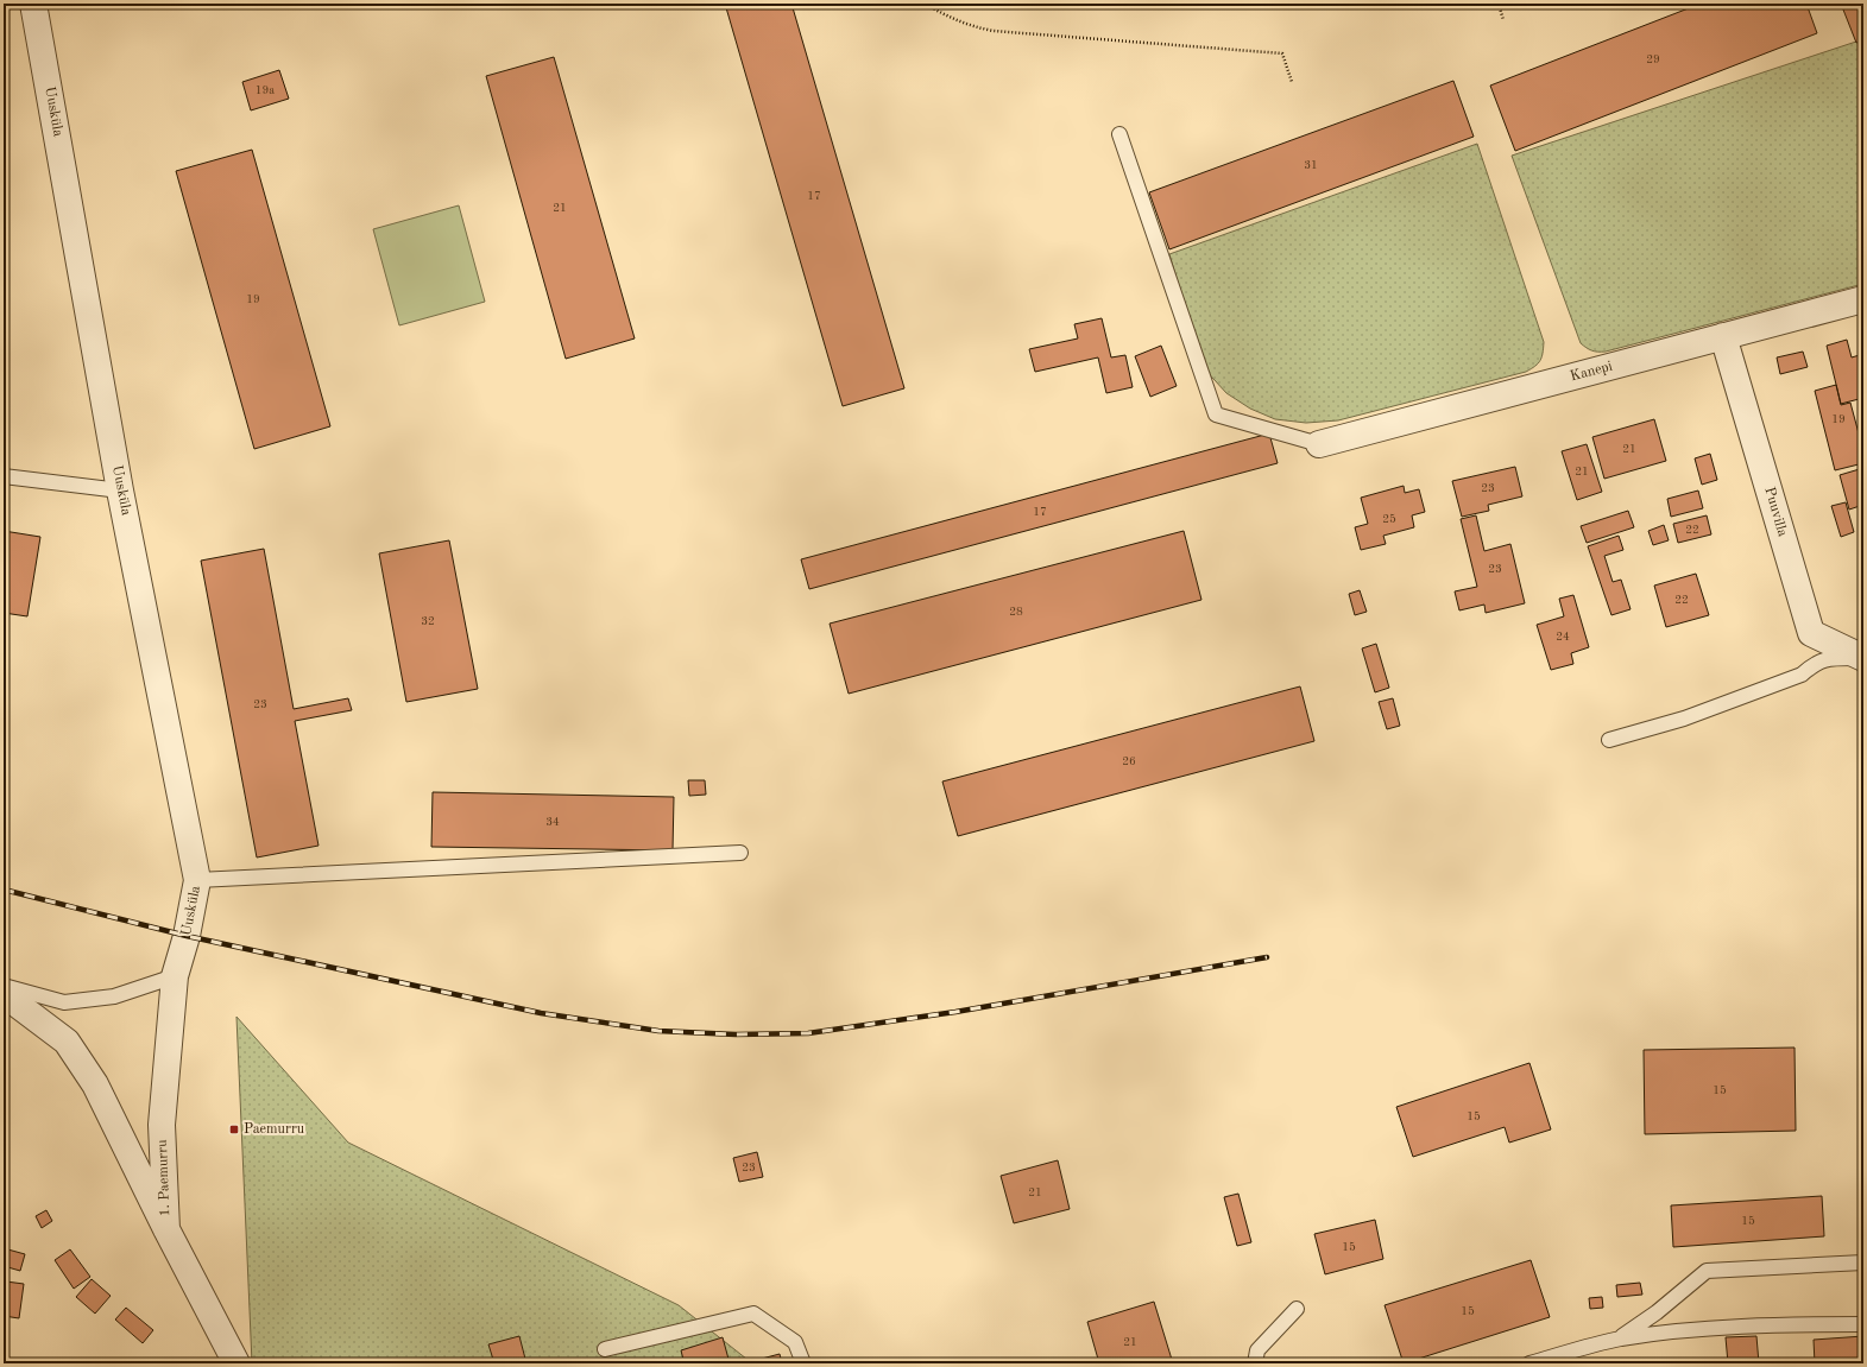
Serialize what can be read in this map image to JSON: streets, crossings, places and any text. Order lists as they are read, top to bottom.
{
  "streets": {
    "street": [
      "Uusküla",
      "Kanepi",
      "Puuvilla",
      "1. Paemurru"
    ]
  },
  "crossings": [
    ["Uusküla", "1. Paemurru"],
    ["Kanepi", "Puuvilla"]
  ],
  "places": {
    "transit": ["Paemurru"]
  },
  "house_numbers": [
    "29",
    "19a",
    "31",
    "17",
    "21",
    "19",
    "19",
    "21",
    "21",
    "23",
    "17",
    "25",
    "22",
    "23",
    "22",
    "28",
    "32",
    "24",
    "23",
    "26",
    "34",
    "15",
    "15",
    "23",
    "21",
    "15",
    "15",
    "15",
    "21"
  ]
}
